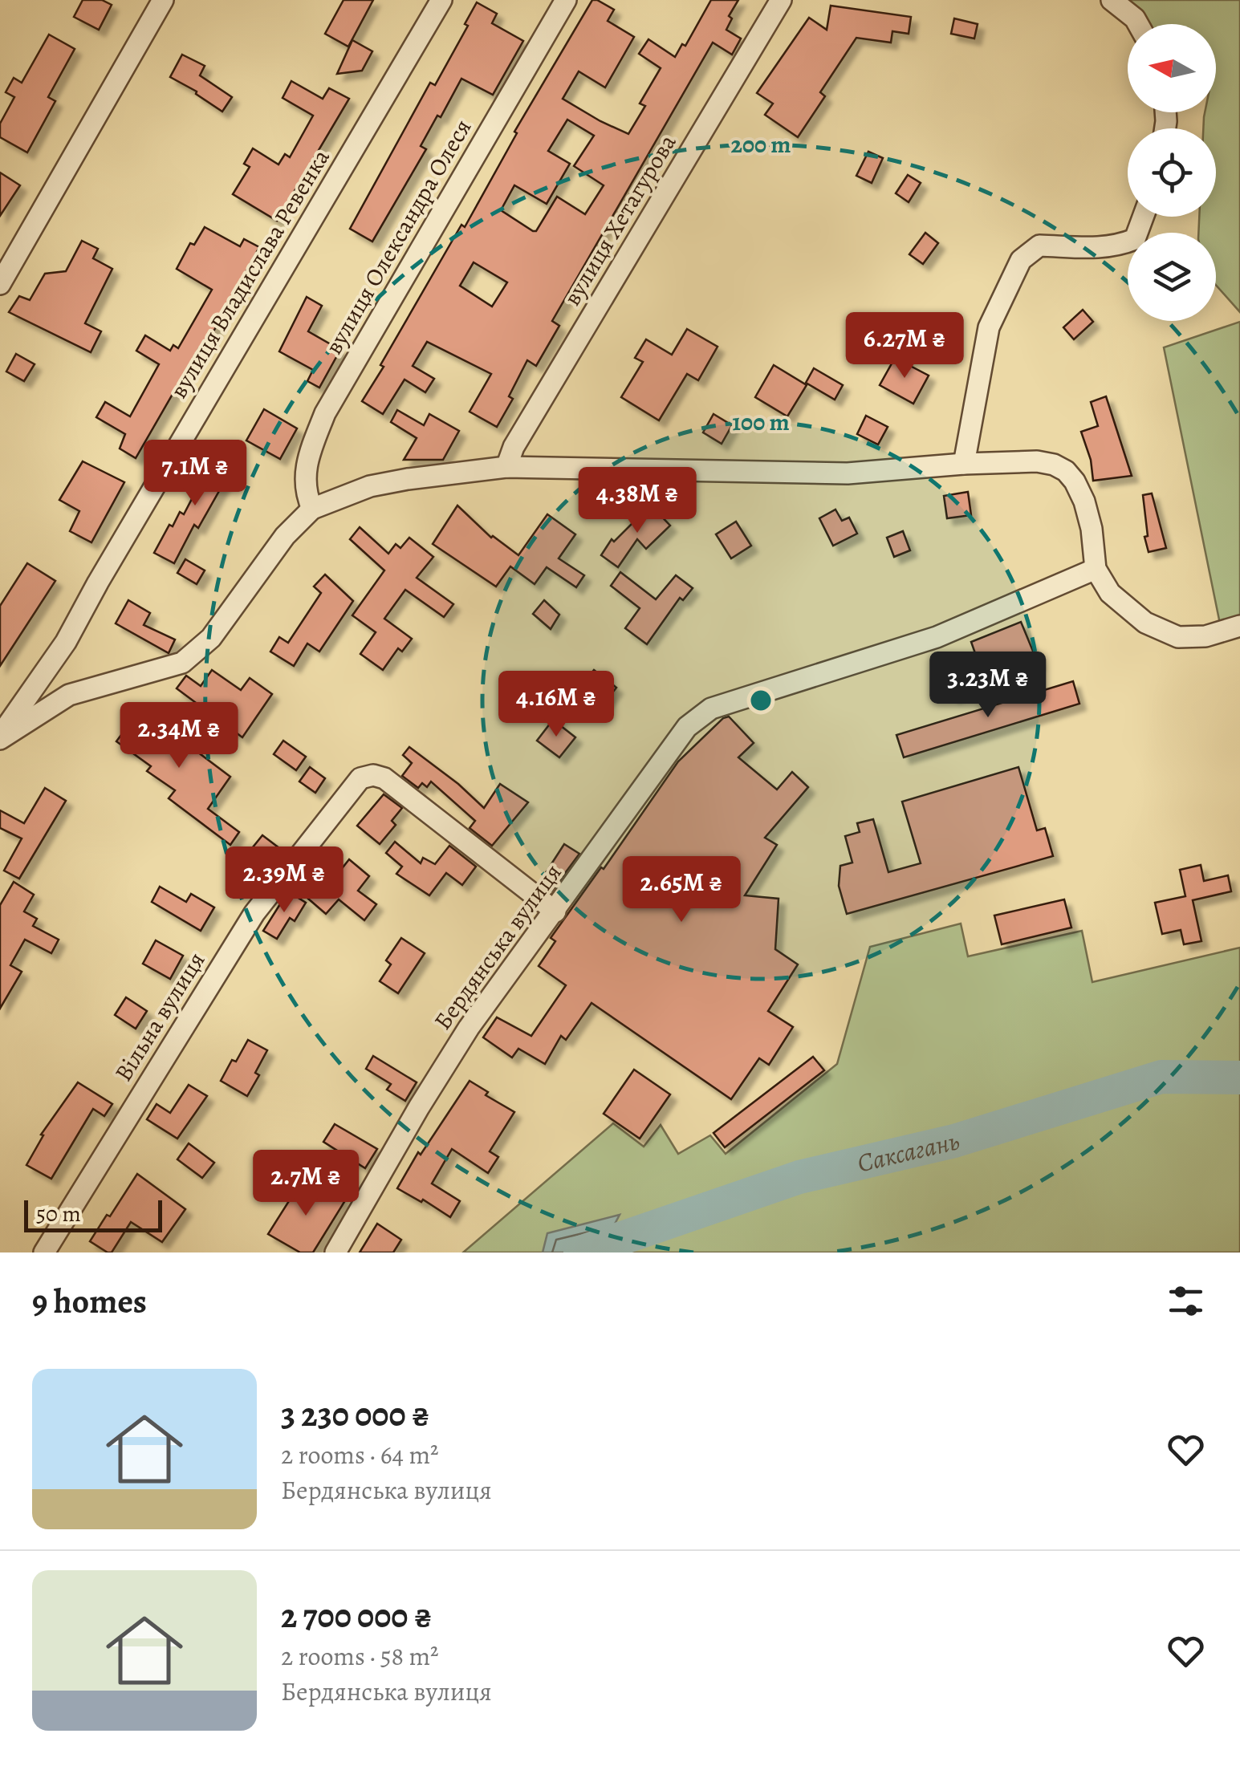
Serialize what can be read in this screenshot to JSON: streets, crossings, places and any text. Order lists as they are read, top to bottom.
{
  "streets": {
    "street": [
      "вулиця Хетагурова",
      "вулиця Олександра Олеся",
      "вулиця Владислава Ревенка",
      "Бердянська вулиця",
      "Вільна вулиця"
    ]
  },
  "crossings": [
    ["Бердянська вулиця", "Вільна вулиця"]
  ],
  "water": ["Саксагань"],
  "scale_bar": "50 m",
  "north": "left",
  "page": {
    "price": [
      "6.27M ₴",
      "7.1M ₴",
      "4.38M ₴",
      "3.23M ₴",
      "4.16M ₴",
      "2.34M ₴",
      "2.39M ₴",
      "2.65M ₴",
      "2.7M ₴"
    ],
    "scale": "50 m",
    "heading": "9 homes",
    "list": [
      {
        "name": "3 230 000 ₴",
        "note": "2 rooms · 64 m² · Бердянська вулиця"
      },
      {
        "name": "2 700 000 ₴",
        "note": "2 rooms · 58 m² · Бердянська вулиця"
      }
    ]
  },
  "rings": ["200 m", "100 m"]
}
